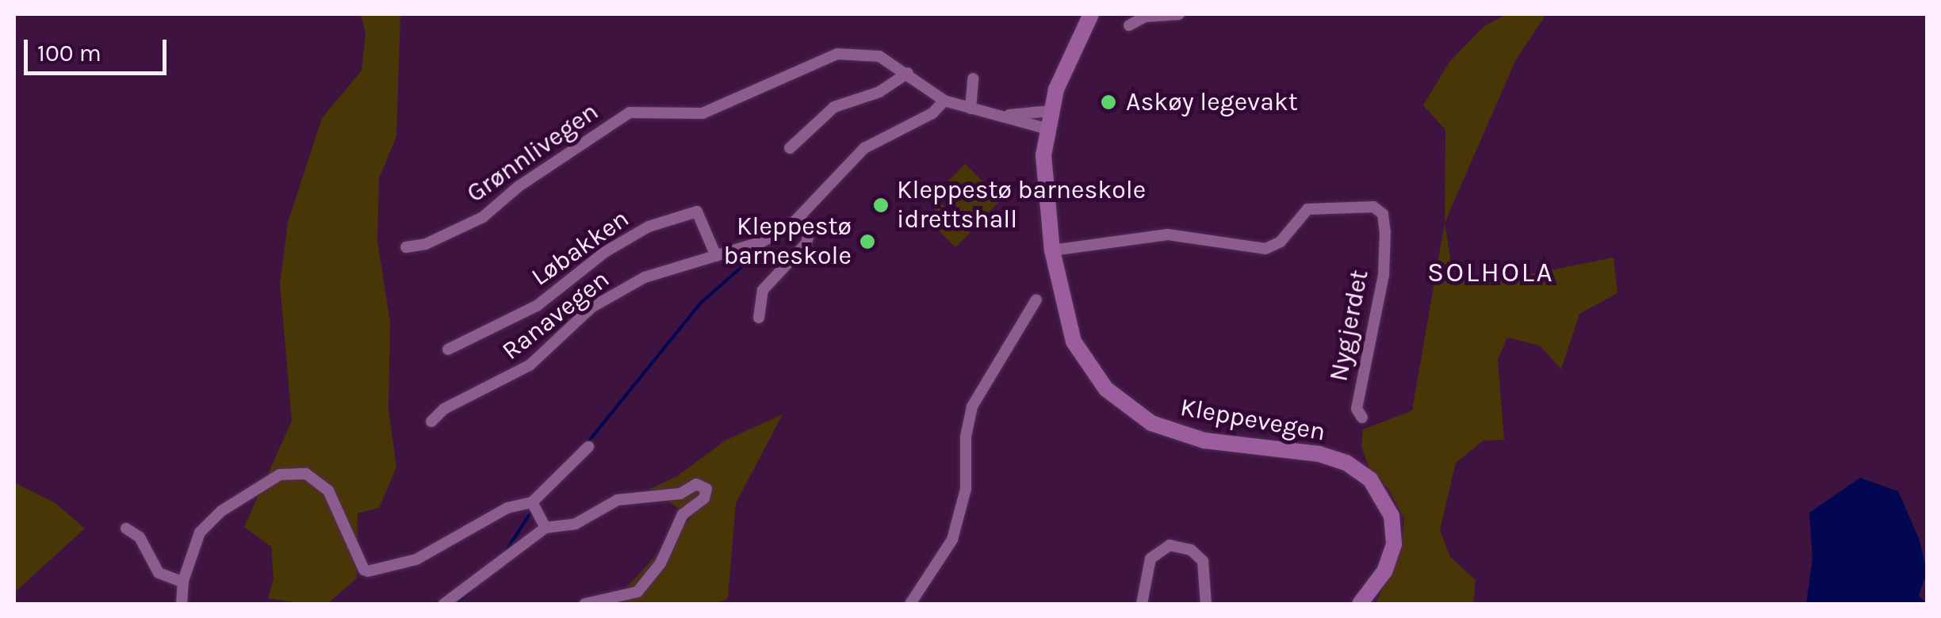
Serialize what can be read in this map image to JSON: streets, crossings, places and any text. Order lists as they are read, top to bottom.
{
  "streets": {
    "main road": ["Kleppevegen"],
    "street": [
      "Grønnlivegen",
      "Løbakken",
      "Ranavegen",
      "Nygjerdet"
    ]
  },
  "crossings": [
    ["Grønnlivegen", "Ranavegen"],
    ["Grønnlivegen", "Kleppevegen"],
    ["Løbakken", "Ranavegen"],
    ["Nygjerdet", "Kleppevegen"]
  ],
  "districts": ["SOLHOLA"],
  "places": ["Askøy legevakt", "Kleppestø barneskole idrettshall", "Kleppestø barneskole"],
  "scale_bar": "100 m"
}
